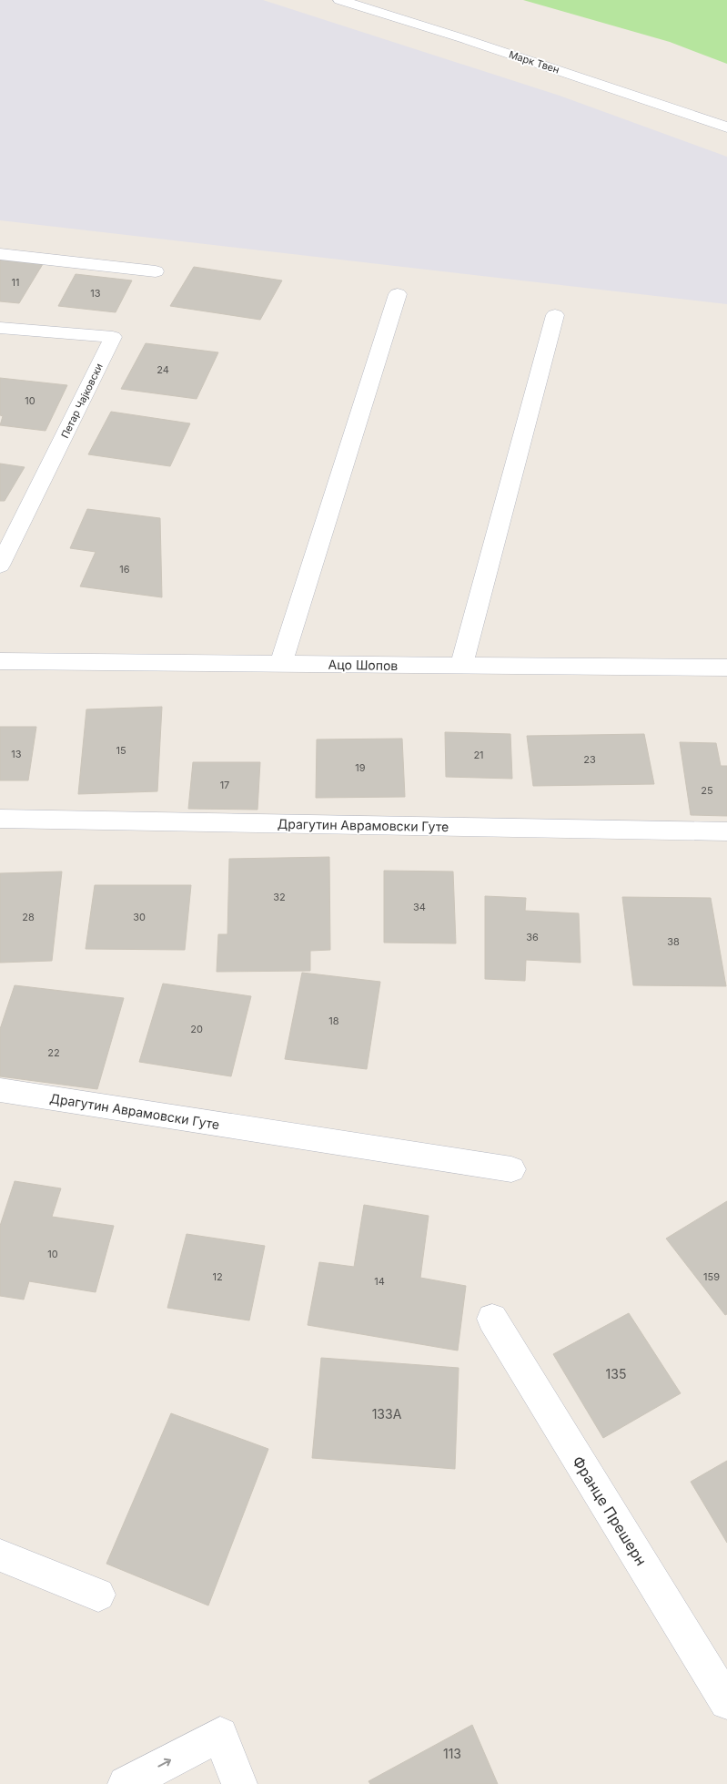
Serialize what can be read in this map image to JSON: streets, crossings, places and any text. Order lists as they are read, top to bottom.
{
  "streets": {
    "street": [
      "Марк Твен",
      "Петар Чајковски",
      "Ацо Шопов",
      "Драгутин Аврамовски Гуте",
      "Франце Прешерн"
    ]
  },
  "house_numbers": [
    "11",
    "13",
    "24",
    "10",
    "16",
    "15",
    "13",
    "21",
    "23",
    "19",
    "17",
    "25",
    "32",
    "34",
    "28",
    "30",
    "36",
    "38",
    "18",
    "20",
    "22",
    "10",
    "12",
    "159",
    "14",
    "135",
    "133A",
    "113"
  ]
}
